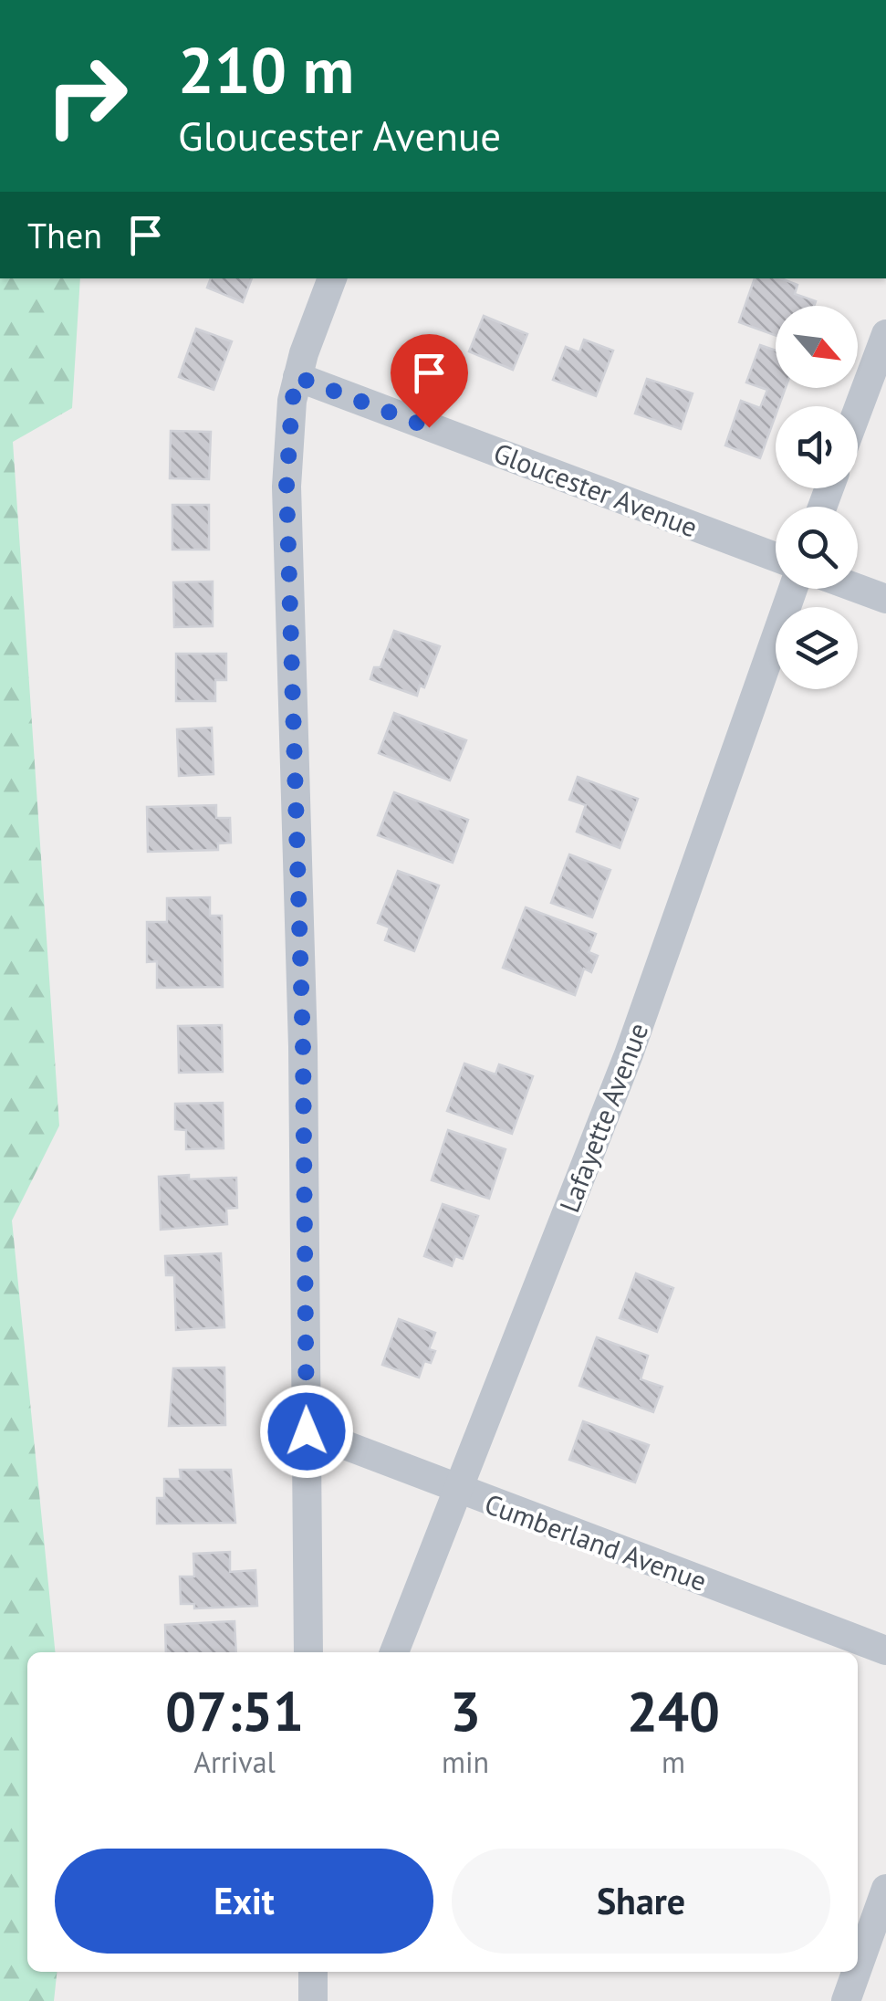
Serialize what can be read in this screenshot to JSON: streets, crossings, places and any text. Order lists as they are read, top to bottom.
{
  "streets": {
    "street": ["Gloucester Avenue", "Lafayette Avenue", "Cumberland Avenue"]
  },
  "crossings": [
    ["Lafayette Avenue", "Cumberland Avenue"]
  ],
  "north": "bottom right",
  "page": {
    "turn": ["210 m", "Gloucester Avenue"],
    "then": "Then",
    "eta": [
      "07:51",
      "Arrival",
      "3",
      "min",
      "240",
      "m"
    ],
    "buttons": ["Exit", "Share"]
  }
}
